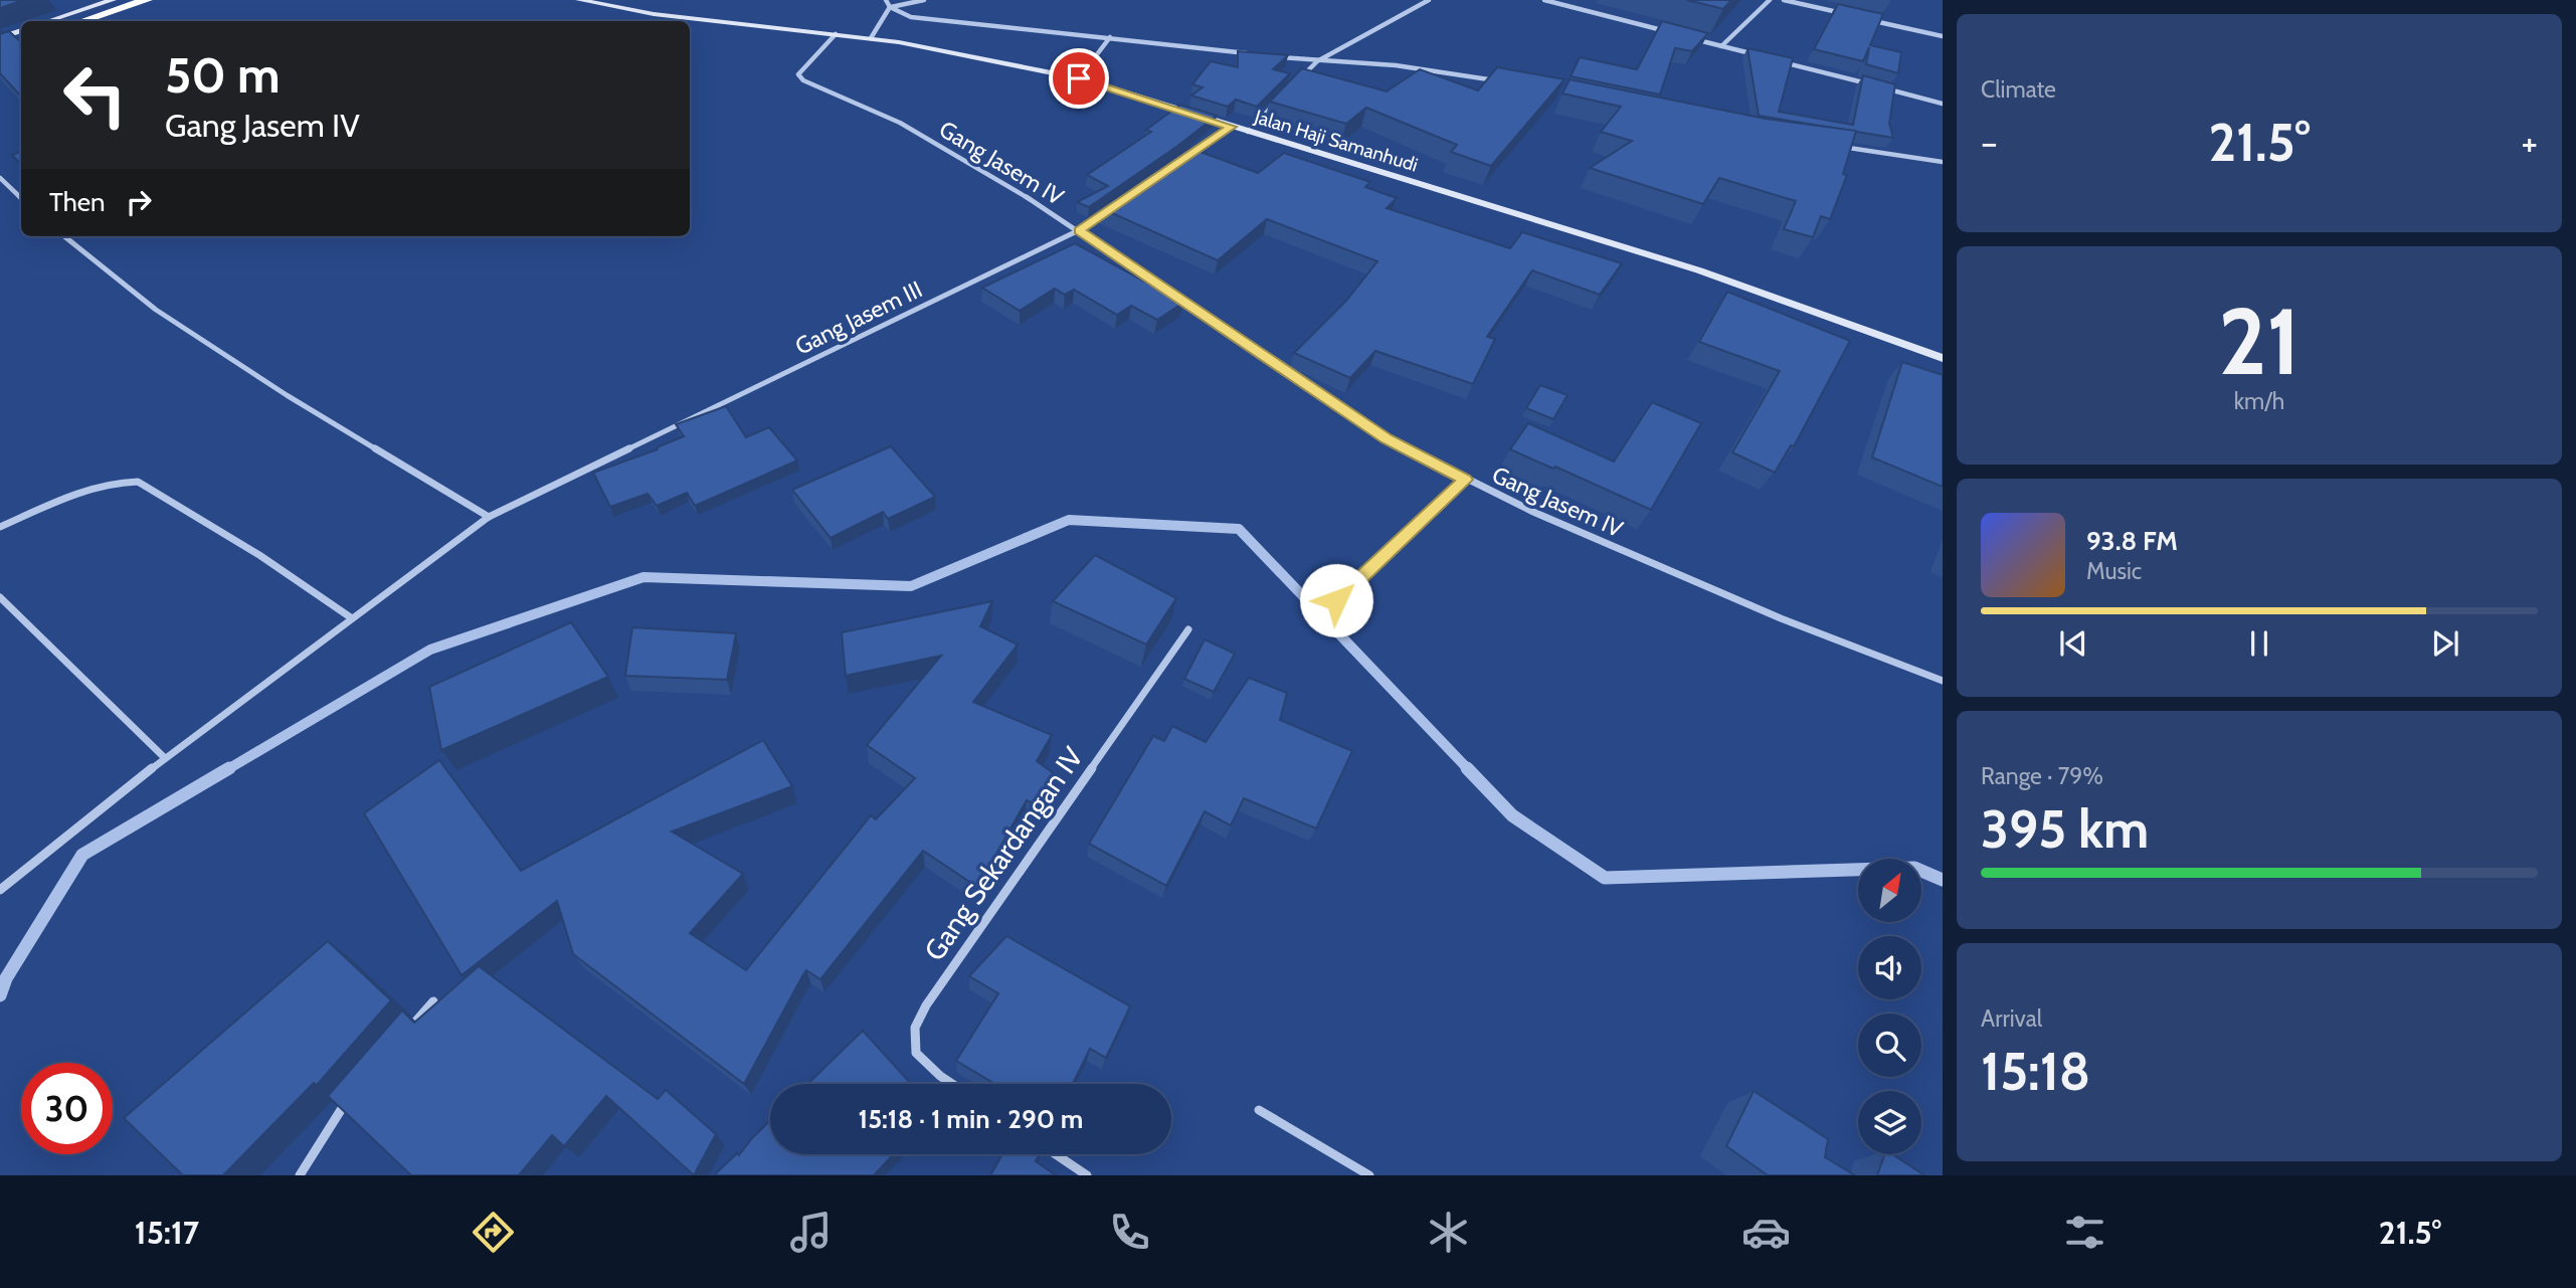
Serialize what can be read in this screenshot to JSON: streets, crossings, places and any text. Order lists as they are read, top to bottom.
{
  "streets": {
    "street": [
      "Jalan Haji Samanhudi",
      "Gang Jasem IV",
      "Gang Jasem III",
      "Gang Sekardangan IV"
    ]
  },
  "crossings": [
    ["Jalan Haji Samanhudi", "Gang Jasem IV"],
    ["Gang Jasem IV", "Gang Jasem III"]
  ],
  "north": "top right",
  "page": {
    "tile": [
      "Climate",
      ["21", "km/h"],
      ["Range · 79%", "395 km"],
      ["Arrival", "15:18"]
    ],
    "turn": ["50 m", "Gang Jasem IV"],
    "heat": ["−", "21.5°", "+"],
    "then": "Then",
    "song": ["93.8 FM", "Music"],
    "limit": "30",
    "trip": "15:18 · 1 min · 290 m",
    "tabs": ["15:17", "21.5°"]
  }
}
